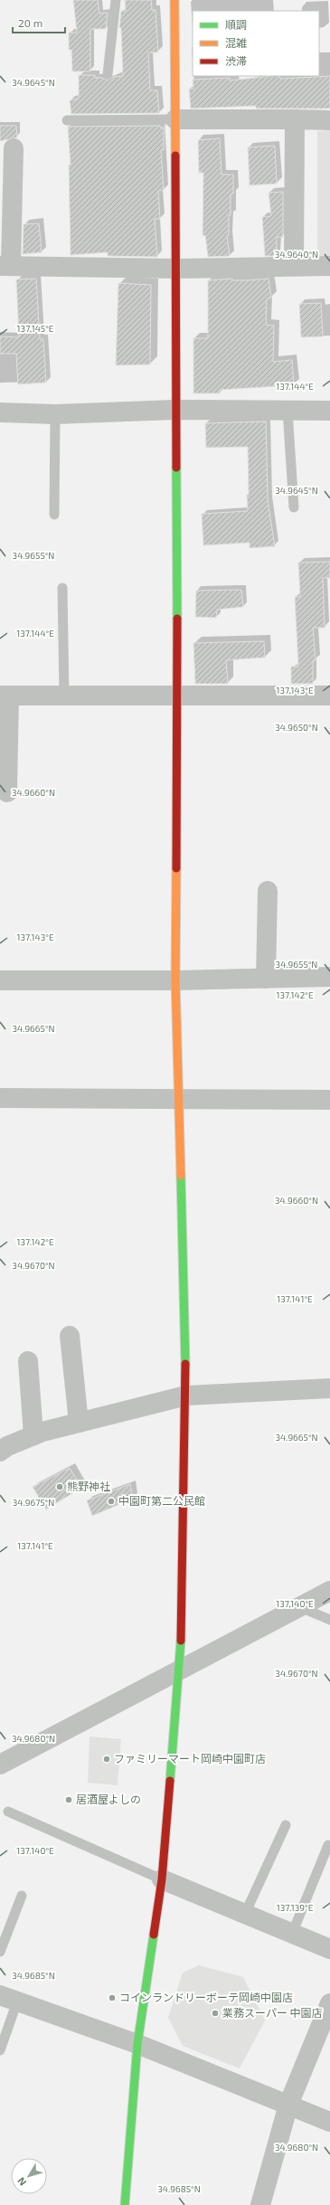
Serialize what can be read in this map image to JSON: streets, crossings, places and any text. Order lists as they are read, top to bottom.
{
  "places": [
    "熊野神社",
    "中園町第二公民館",
    "ファミリーマート岡崎中園町店",
    "居酒屋よしの",
    "コインランドリーボーテ岡崎中園店",
    "業務スーパー 中園店"
  ],
  "legend": ["順調", "混雑", "渋滞"],
  "scale_bar": "20 m",
  "north": "bottom left",
  "coordinates": [
    "34.9645°N",
    "34.9640°N",
    "137.145°E",
    "137.144°E",
    "34.9655°N",
    "137.143°E",
    "34.9650°N",
    "34.9660°N",
    "137.142°E",
    "34.9665°N",
    "34.9670°N",
    "137.141°E",
    "34.9675°N",
    "137.140°E",
    "34.9680°N",
    "137.139°E",
    "34.9685°N"
  ]
}
